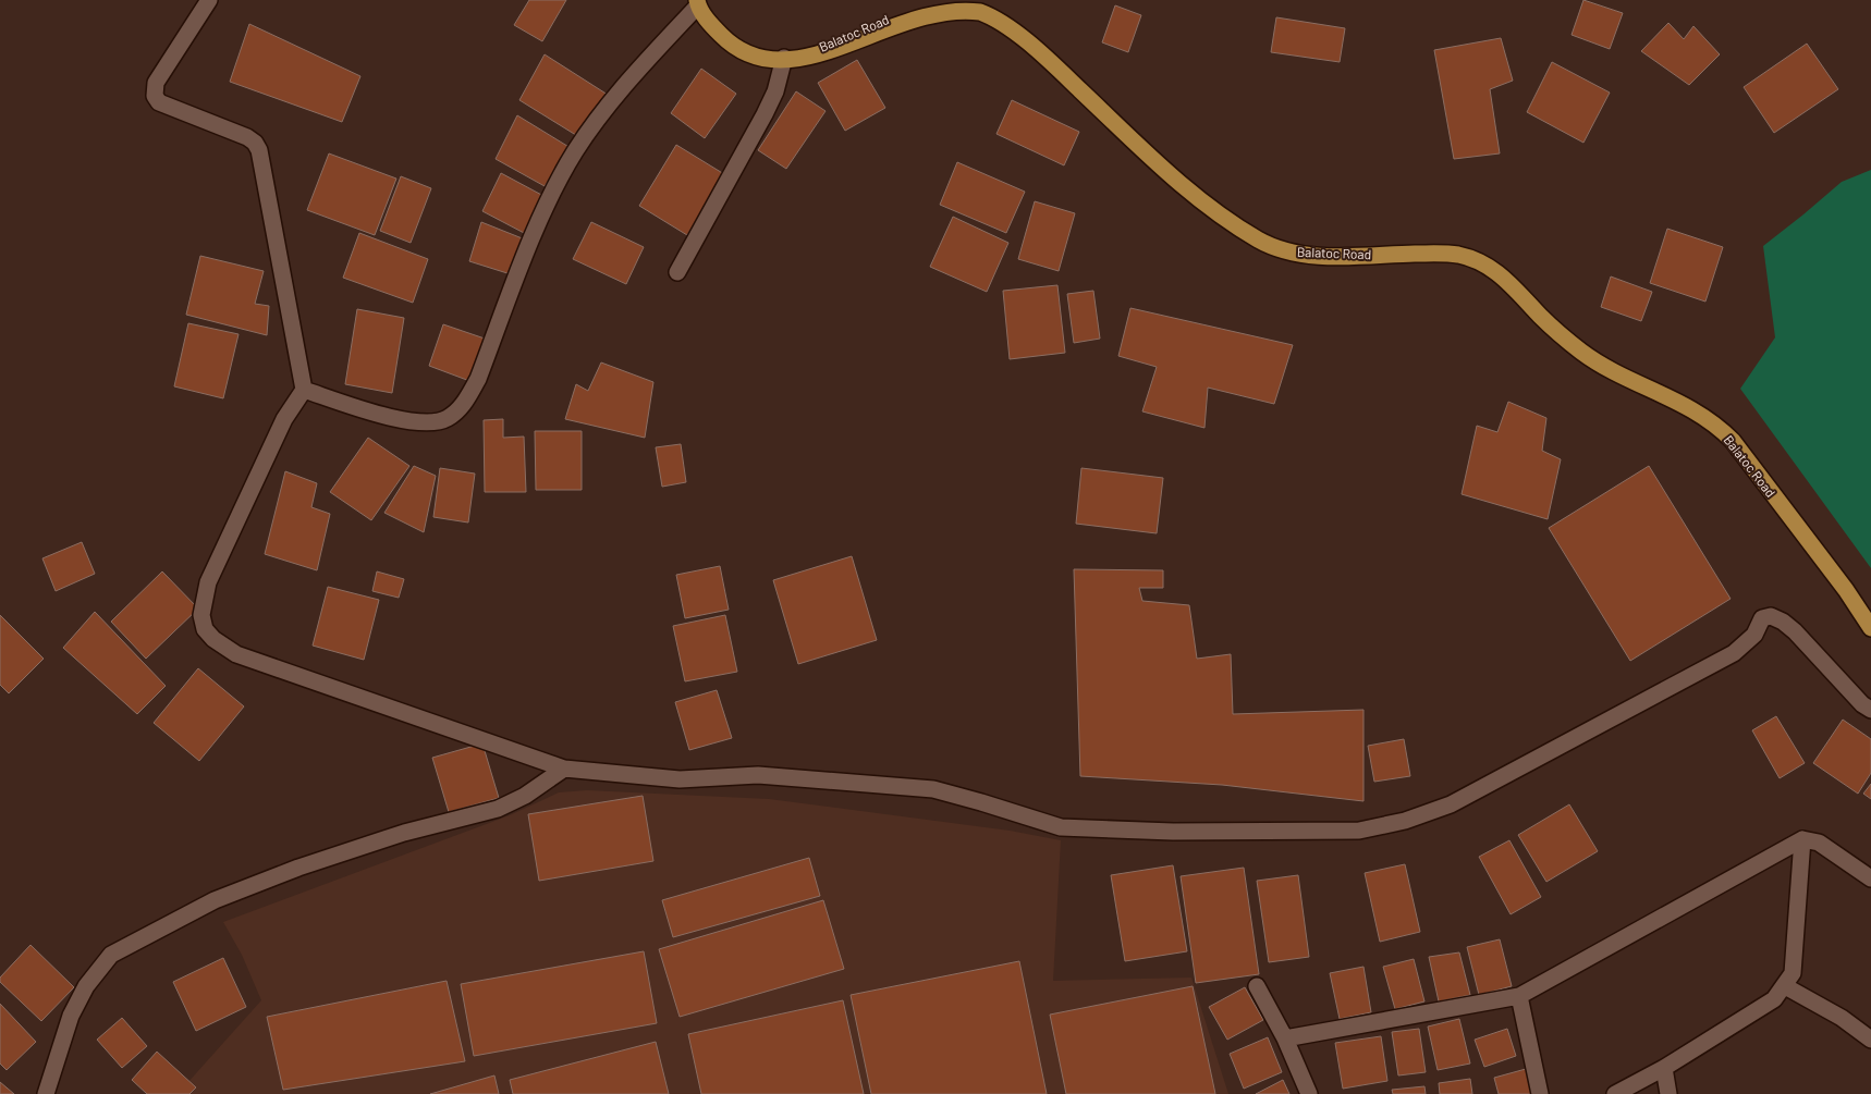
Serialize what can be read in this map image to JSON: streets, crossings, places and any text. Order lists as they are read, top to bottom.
{
  "streets": {
    "main road": ["Balatoc Road"]
  }
}
